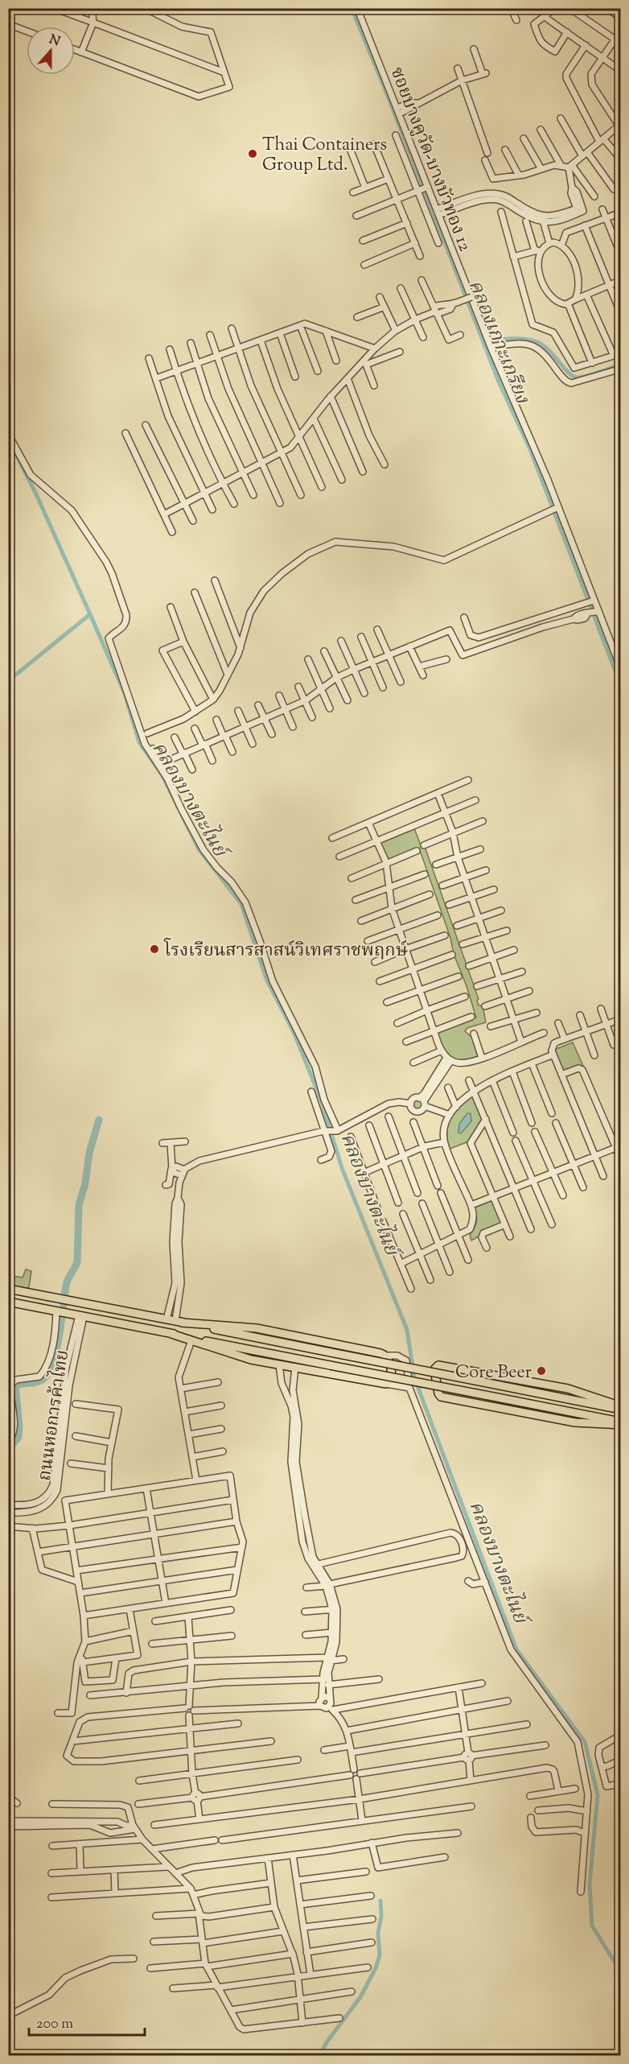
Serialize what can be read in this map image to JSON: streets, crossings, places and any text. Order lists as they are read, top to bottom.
{
  "streets": {
    "street": ["ซอยบางคูวัด-บางบัวทอง 12", "ถนนหอการค้าไทย"]
  },
  "water": ["คลองเกาะเกรียง", "คลองบางตะไนย์"],
  "places": ["Thai Containers Group Ltd.", "โรงเรียนสารสาสน์วิเทศราชพฤกษ์", "Core Beer"],
  "scale_bar": "200 m",
  "north": "top"
}
